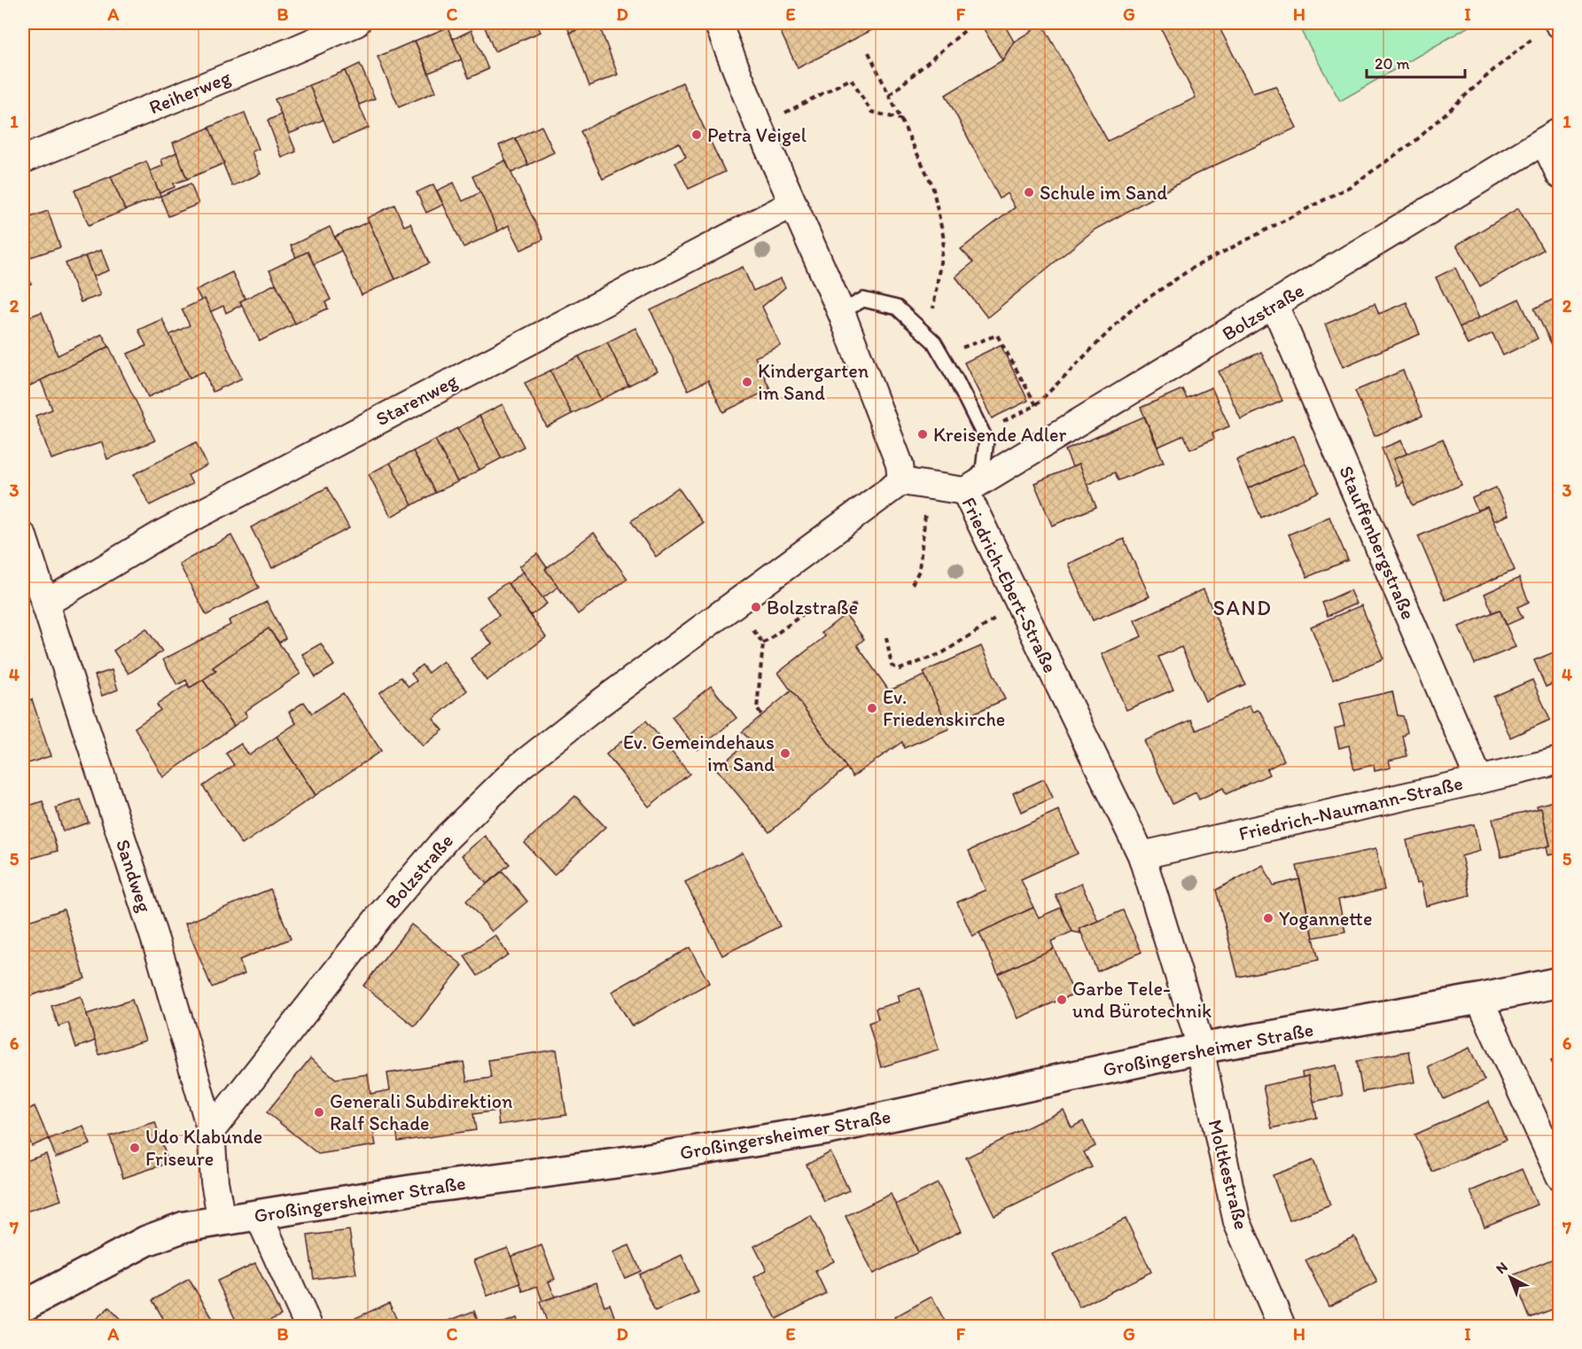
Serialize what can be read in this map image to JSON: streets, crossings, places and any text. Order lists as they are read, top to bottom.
{
  "streets": {
    "main road": ["Großingersheimer Straße"],
    "street": [
      "Reiherweg",
      "Bolzstraße",
      "Starenweg",
      "Stauffenbergstraße",
      "Friedrich-Ebert-Straße",
      "Friedrich-Naumann-Straße",
      "Sandweg",
      "Moltkestraße"
    ]
  },
  "crossings": [
    ["Bolzstraße", "Stauffenbergstraße"],
    ["Bolzstraße", "Friedrich-Ebert-Straße"],
    ["Bolzstraße", "Sandweg"],
    ["Starenweg", "Sandweg"],
    ["Stauffenbergstraße", "Friedrich-Naumann-Straße"],
    ["Friedrich-Ebert-Straße", "Friedrich-Naumann-Straße"],
    ["Friedrich-Ebert-Straße", "Großingersheimer Straße"],
    ["Friedrich-Ebert-Straße", "Moltkestraße"],
    ["Sandweg", "Großingersheimer Straße"],
    ["Großingersheimer Straße", "Moltkestraße"]
  ],
  "districts": ["SAND"],
  "places": [
    "Petra Veigel",
    "Schule im Sand",
    "Kindergarten im Sand",
    "Kreisende Adler",
    "Bolzstraße",
    "Ev. Friedenskirche",
    "Ev. Gemeindehaus im Sand",
    "Yogannette",
    "Garbe Tele- und Bürotechnik",
    "Generali Subdirektion Ralf Schade",
    "Udo Klabunde Friseure"
  ],
  "scale_bar": "20 m",
  "north": "top left",
  "grid": {
    "columns": [
      "A",
      "B",
      "C",
      "D",
      "E",
      "F",
      "G",
      "H",
      "I"
    ],
    "rows": [
      "1",
      "2",
      "3",
      "4",
      "5",
      "6",
      "7"
    ]
  }
}
